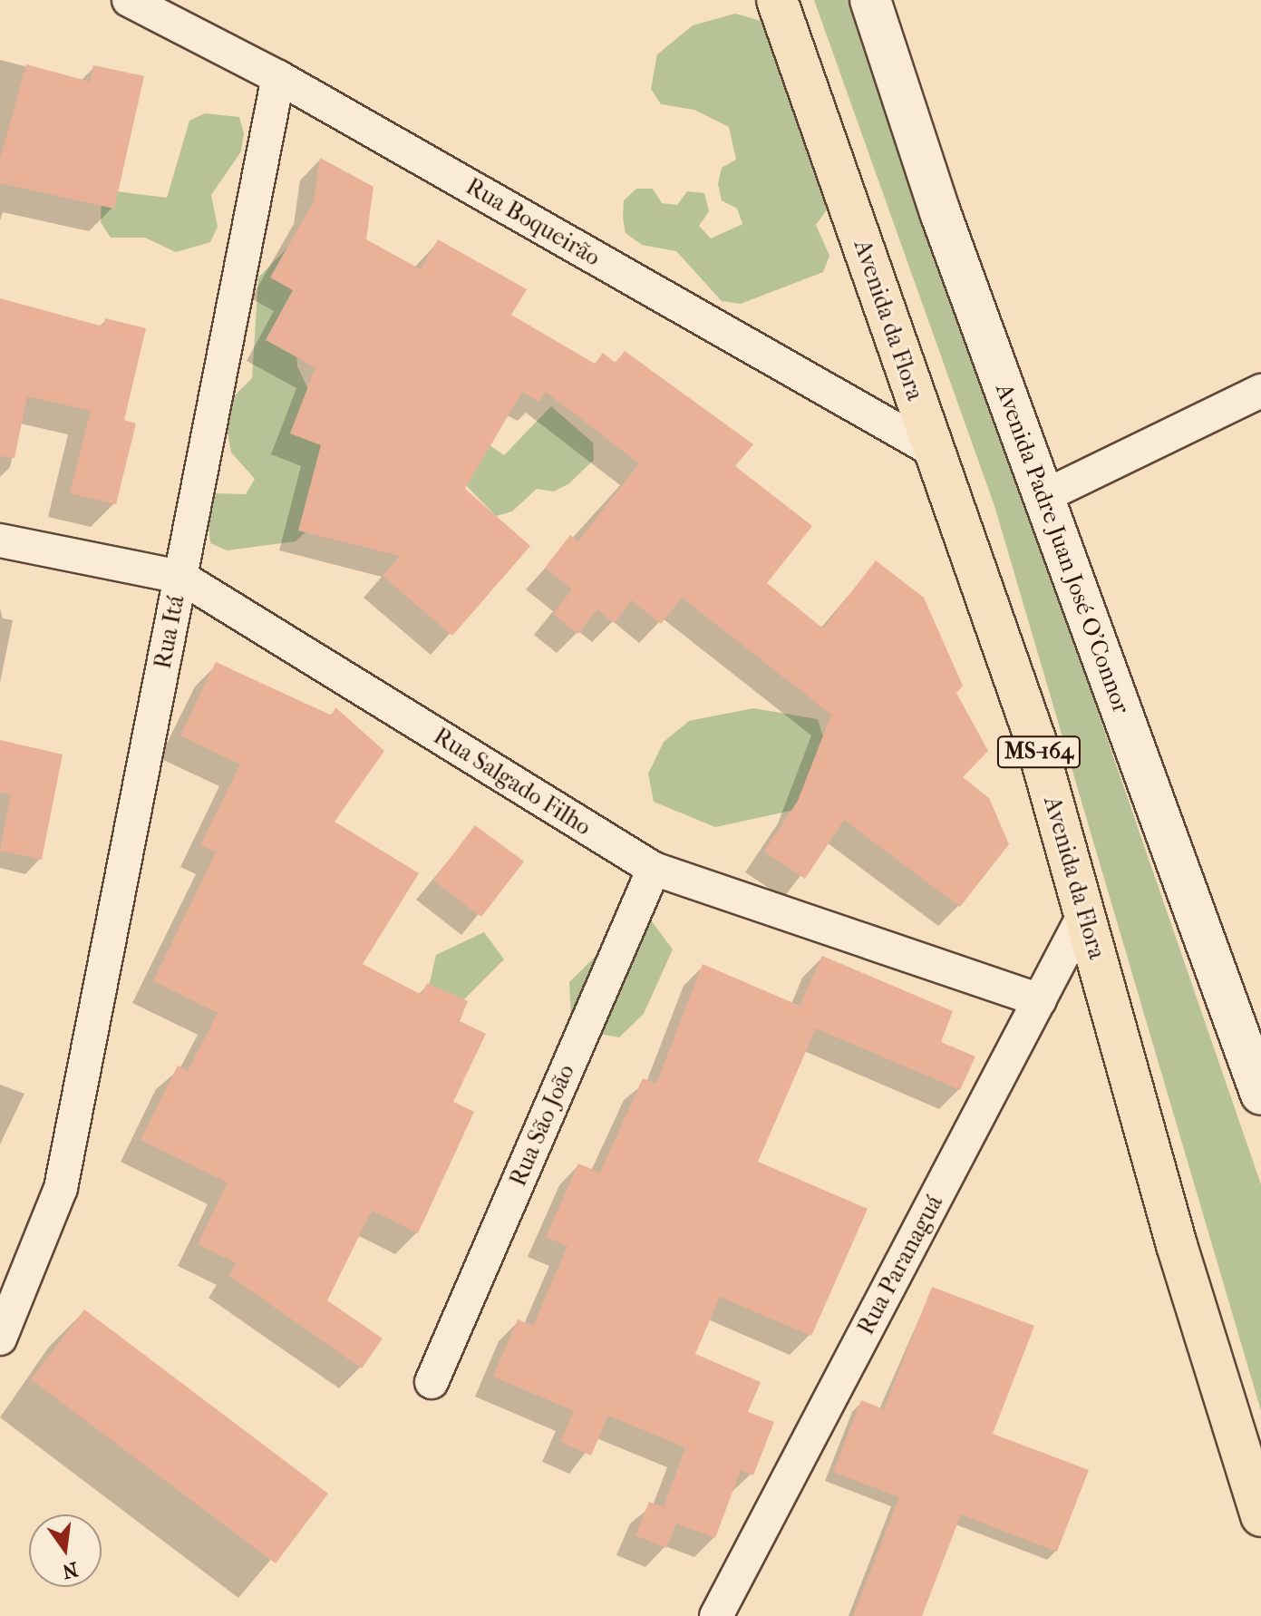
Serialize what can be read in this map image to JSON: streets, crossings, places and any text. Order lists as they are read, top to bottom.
{
  "streets": {
    "main road": ["Avenida da Flora", "MS-164"],
    "street": [
      "Rua Boqueirão",
      "Avenida Padre Juan José O'Connor",
      "Rua Itá",
      "Rua Salgado Filho",
      "Rua São João",
      "Rua Paranaguá"
    ]
  },
  "crossings": [
    ["Rua Boqueirão", "Avenida da Flora"],
    ["Rua Boqueirão", "Rua Itá"],
    ["Avenida da Flora", "Rua Paranaguá"],
    ["Rua Itá", "Rua Salgado Filho"],
    ["Rua Salgado Filho", "Rua São João"],
    ["Rua Salgado Filho", "Rua Paranaguá"]
  ],
  "north": "bottom"
}
